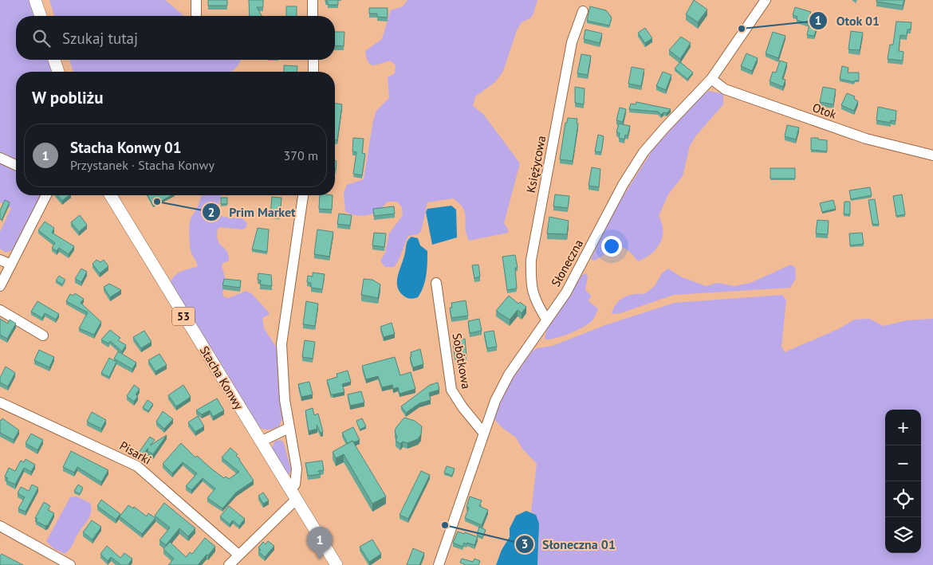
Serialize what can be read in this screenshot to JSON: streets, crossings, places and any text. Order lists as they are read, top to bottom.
{
  "streets": {
    "main road": ["53", "Stacha Konwy"],
    "street": [
      "Otok",
      "Księżycowa",
      "Słoneczna",
      "Sobótkowa",
      "Pisarki"
    ]
  },
  "crossings": [
    ["Otok", "Słoneczna"],
    ["Księżycowa", "Słoneczna"],
    ["Słoneczna", "Sobótkowa"]
  ],
  "places": ["Otok 01", "Prim Market", "Słoneczna 01"],
  "page": {
    "search": "Szukaj tutaj",
    "heading": "W pobliżu",
    "list": [
      {
        "mark": "1",
        "name": "Stacha Konwy 01",
        "note": "Przystanek · Stacha Konwy",
        "value": "370 m"
      }
    ],
    "map_buttons": ["+", "−"],
    "pins": "1"
  }
}
